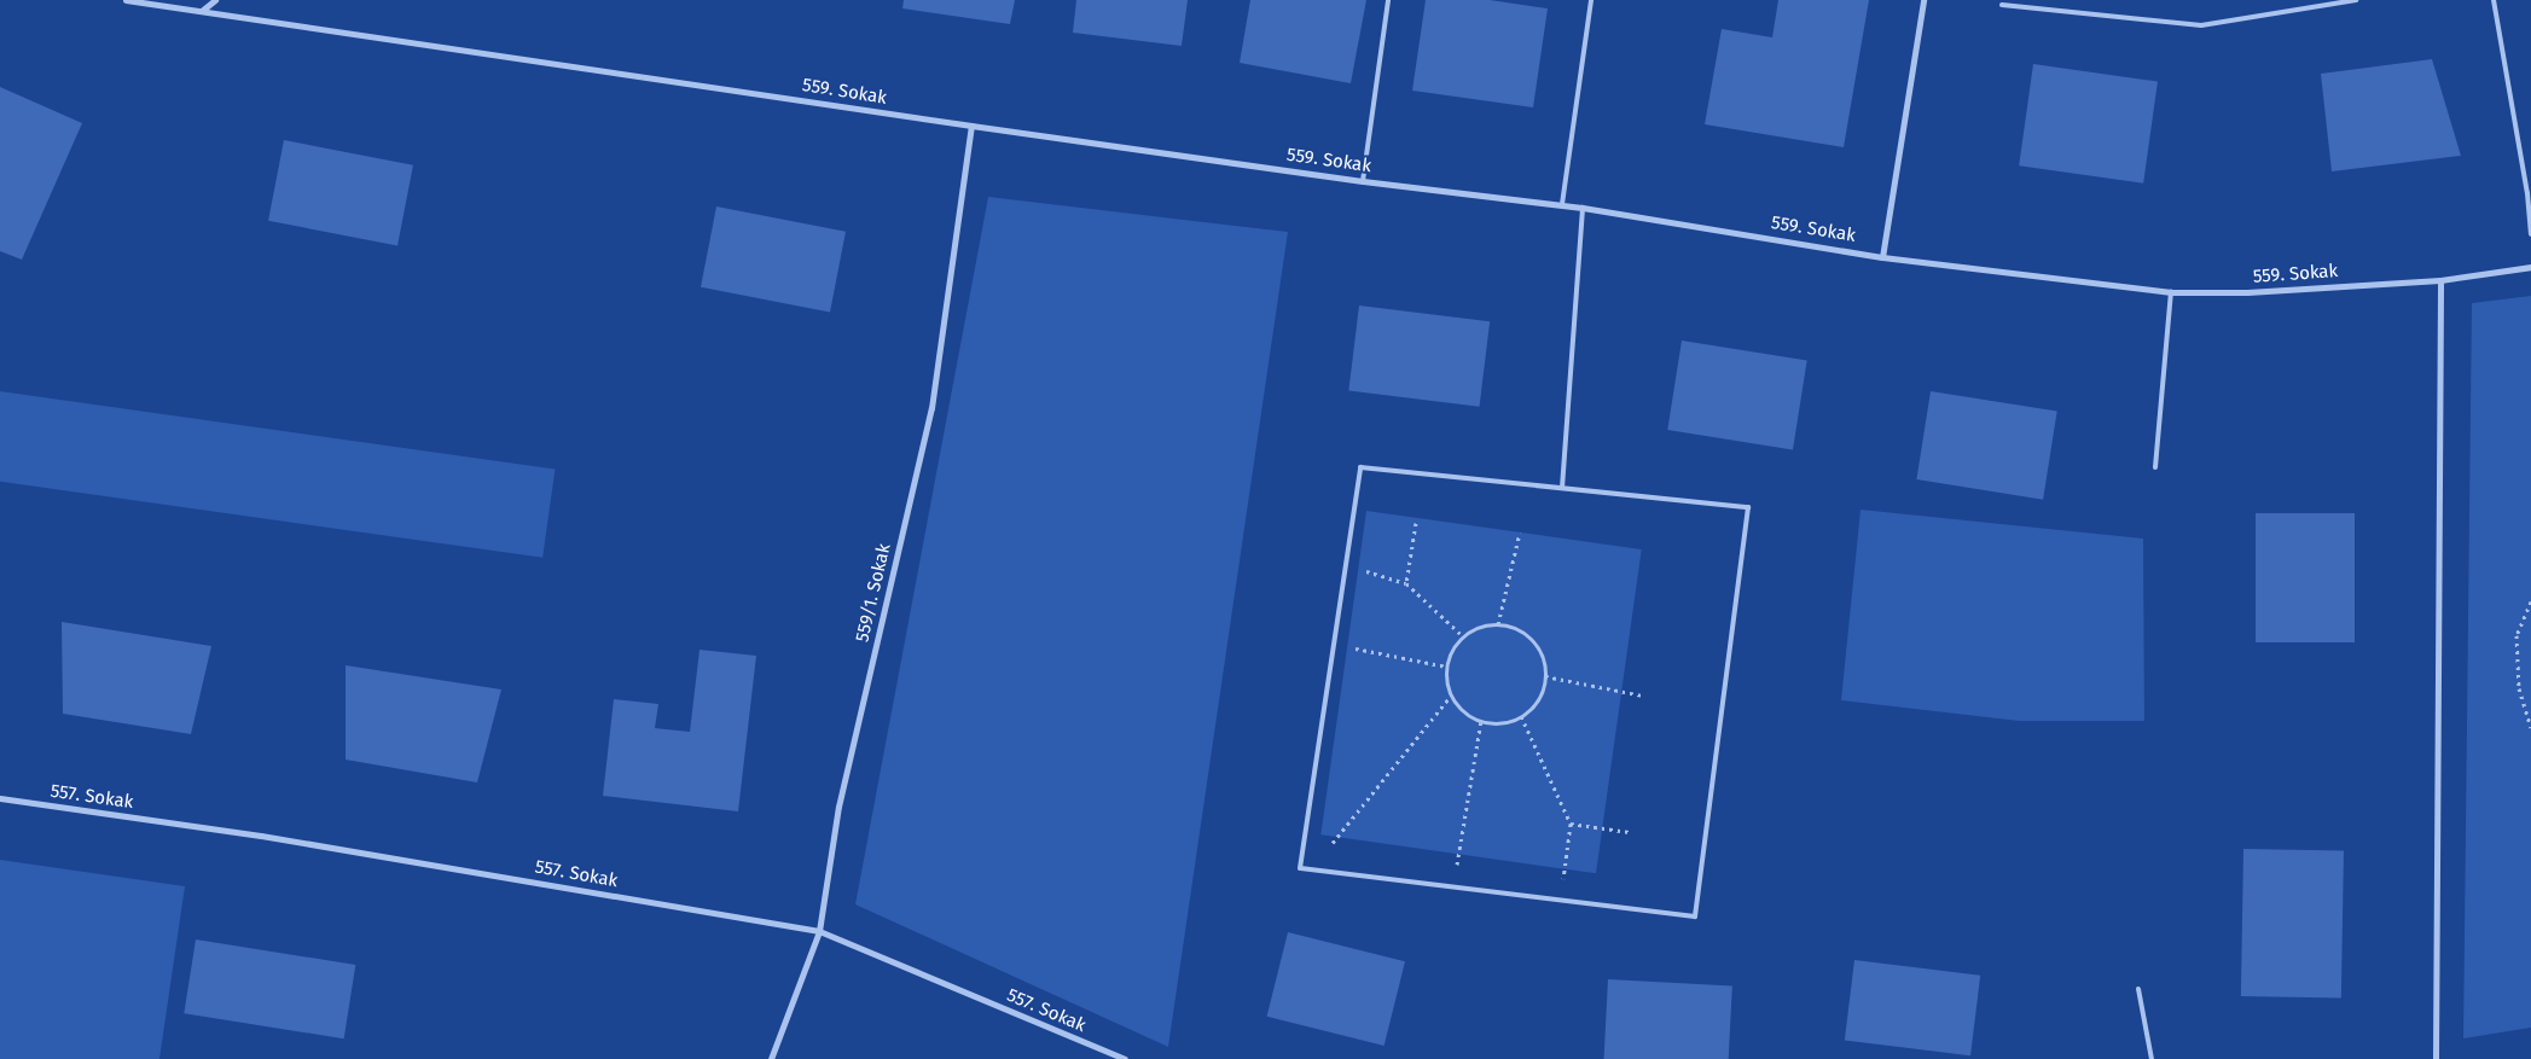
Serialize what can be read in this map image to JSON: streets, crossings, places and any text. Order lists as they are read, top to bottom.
{
  "streets": {
    "street": ["559. Sokak", "559/1. Sokak", "557. Sokak"]
  },
  "crossings": [
    ["559. Sokak", "559/1. Sokak"],
    ["559/1. Sokak", "557. Sokak"]
  ]
}
